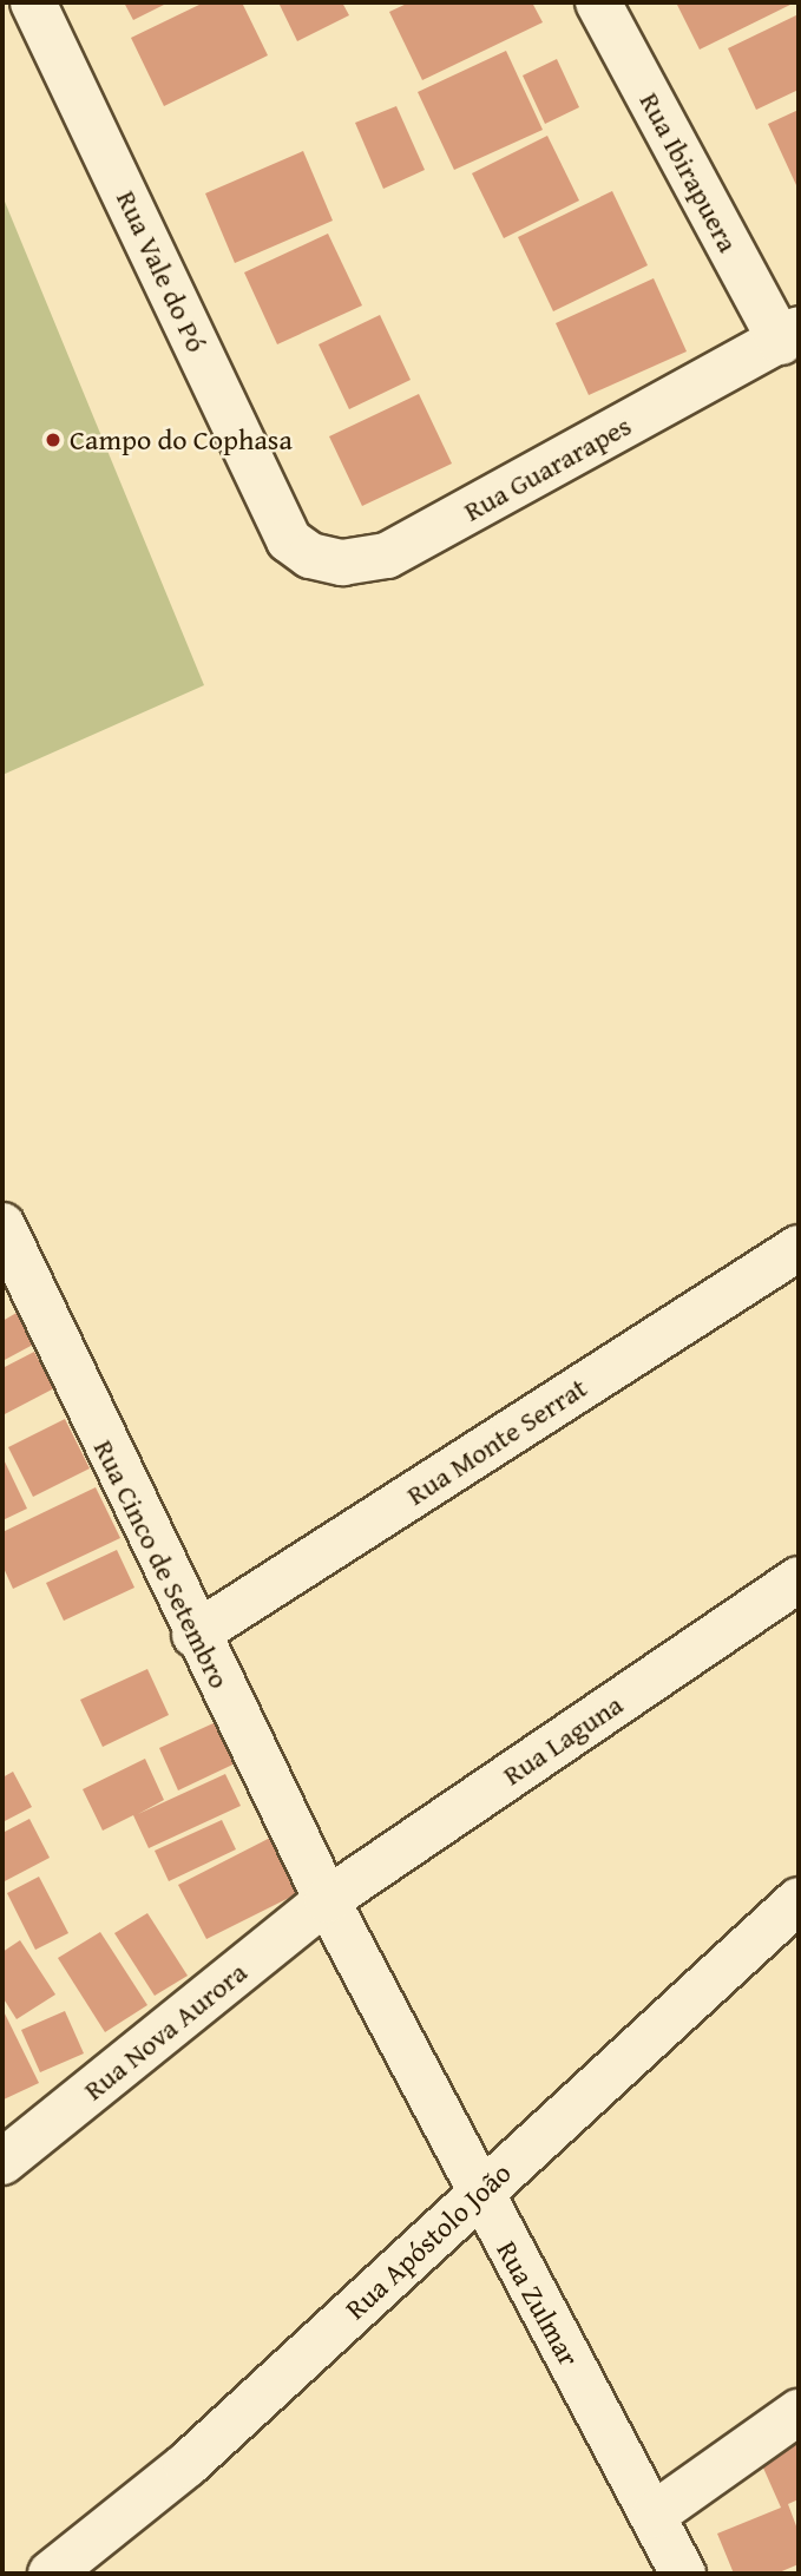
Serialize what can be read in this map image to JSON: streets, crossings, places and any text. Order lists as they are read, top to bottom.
{
  "streets": {
    "street": [
      "Rua Ibirapuera",
      "Rua Vale do Pó",
      "Rua Guararapes",
      "Rua Monte Serrat",
      "Rua Cinco de Setembro",
      "Rua Laguna",
      "Rua Nova Aurora",
      "Rua Apóstolo João",
      "Rua Zulmar"
    ]
  },
  "crossings": [
    ["Rua Ibirapuera", "Rua Guararapes"],
    ["Rua Vale do Pó", "Rua Guararapes"],
    ["Rua Monte Serrat", "Rua Cinco de Setembro"],
    ["Rua Cinco de Setembro", "Rua Laguna"],
    ["Rua Cinco de Setembro", "Rua Nova Aurora"],
    ["Rua Cinco de Setembro", "Rua Zulmar"],
    ["Rua Laguna", "Rua Nova Aurora"],
    ["Rua Laguna", "Rua Zulmar"],
    ["Rua Nova Aurora", "Rua Zulmar"],
    ["Rua Apóstolo João", "Rua Zulmar"]
  ],
  "places": ["Campo do Cophasa"]
}
